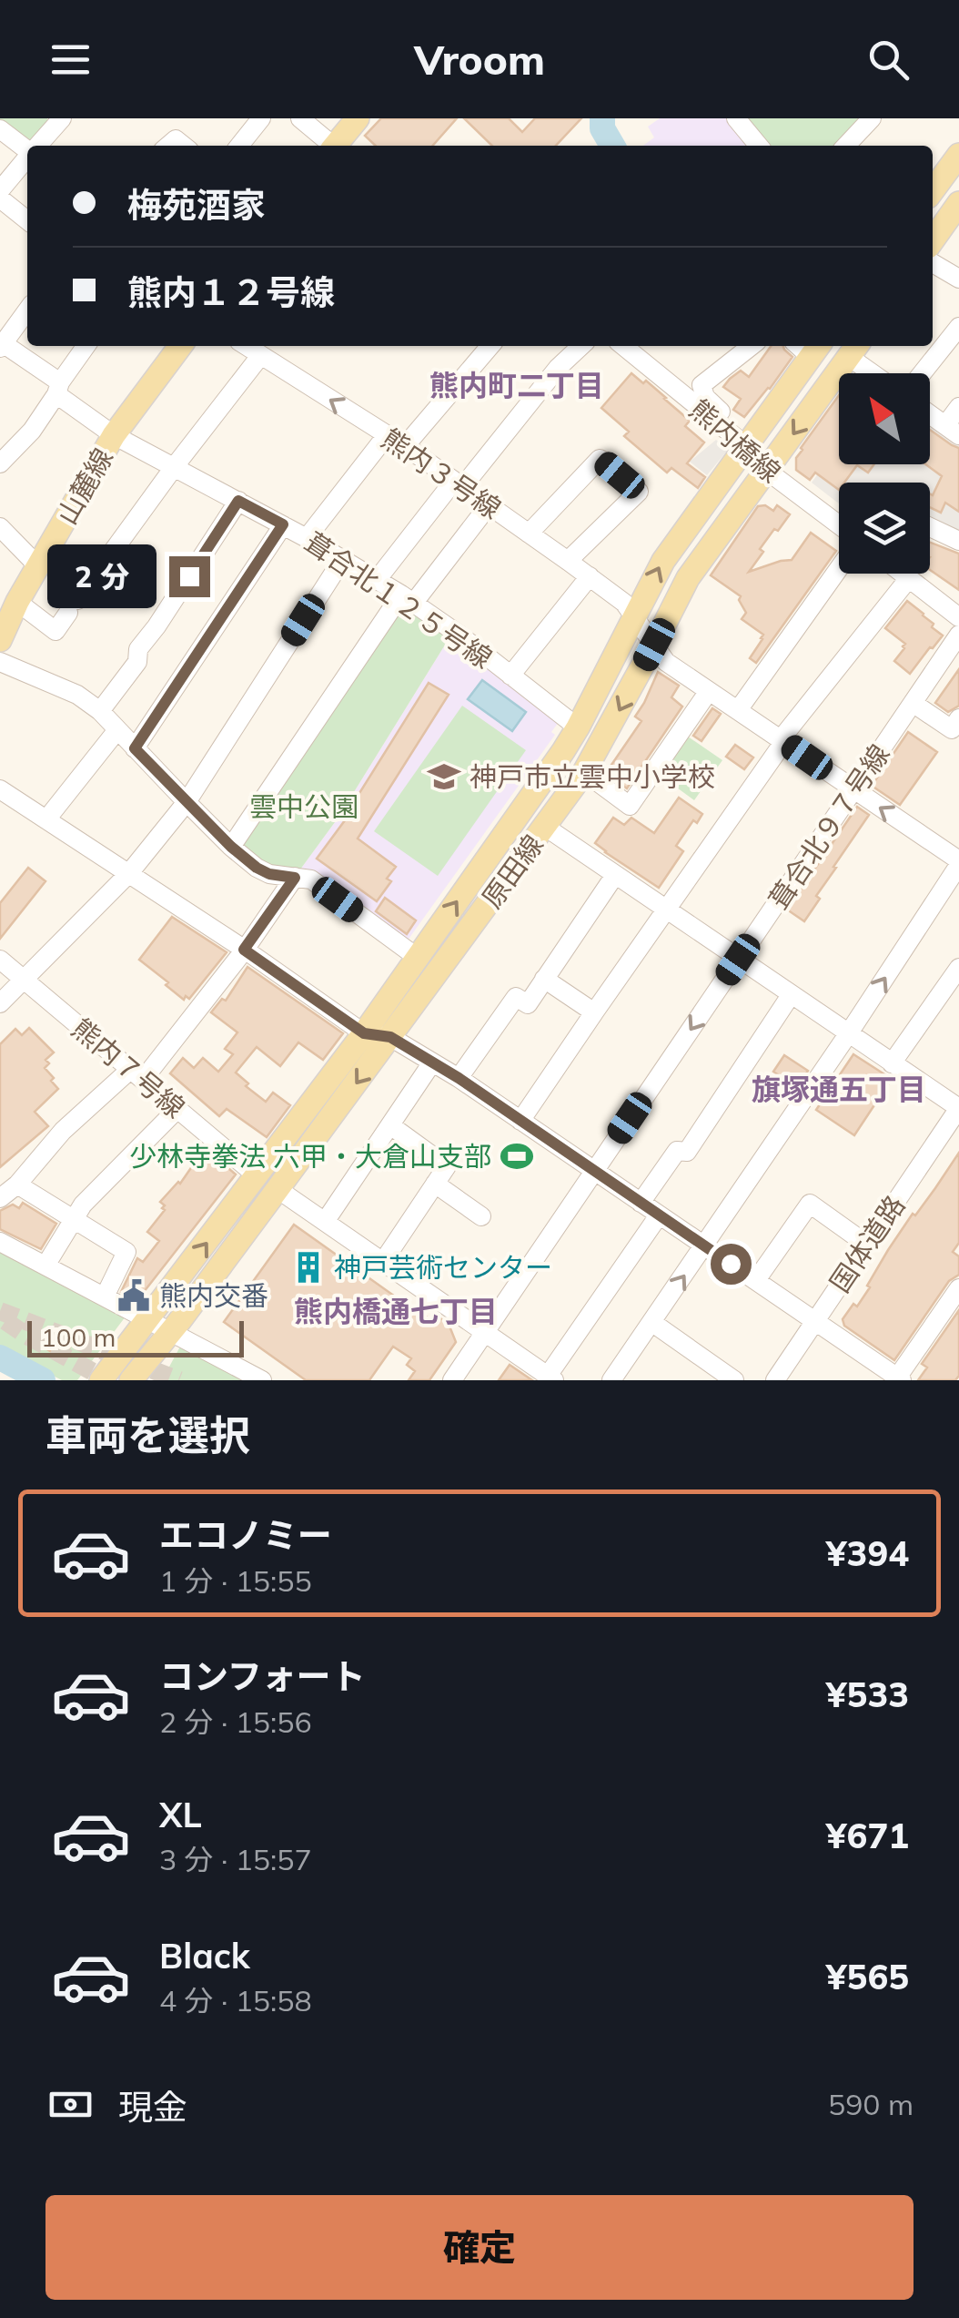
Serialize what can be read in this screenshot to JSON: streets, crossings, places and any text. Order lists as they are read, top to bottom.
{
  "streets": {
    "main road": ["山麓線", "原田線"],
    "street": [
      "熊内橋線",
      "熊内３号線",
      "葺合北１２５号線",
      "葺合北９７号線",
      "熊内７号線",
      "国体道路"
    ]
  },
  "crossings": [
    ["熊内橋線", "原田線"],
    ["熊内３号線", "葺合北９７号線"],
    ["熊内３号線", "原田線"],
    ["山麓線", "葺合北１２５号線"],
    ["葺合北１２５号線", "原田線"],
    ["原田線", "熊内７号線"]
  ],
  "districts": ["熊内町二丁目", "旗塚通五丁目", "熊内橋通七丁目"],
  "parks": ["雲中公園"],
  "places": {
    "school or university": ["神戸市立雲中小学校"],
    "sports": ["少林寺拳法 六甲・大倉山支部"],
    "building": ["神戸芸術センター"],
    "public building": ["熊内交番"]
  },
  "scale_bar": "100 m",
  "north": "top left",
  "page": {
    "header": "Vroom",
    "banner": ["梅苑酒家", "熊内１２号線"],
    "bubble": "2 分",
    "scale": "100 m",
    "heading": "車両を選択",
    "list": [
      {
        "name": "エコノミー",
        "note": "1 分 · 15:55",
        "value": "¥394"
      },
      {
        "name": "コンフォート",
        "note": "2 分 · 15:56",
        "value": "¥533"
      },
      {
        "name": "XL",
        "note": "3 分 · 15:57",
        "value": "¥671"
      },
      {
        "name": "Black",
        "note": "4 分 · 15:58",
        "value": "¥565"
      }
    ],
    "pay": ["現金", "590 m"],
    "buttons": "確定"
  }
}
